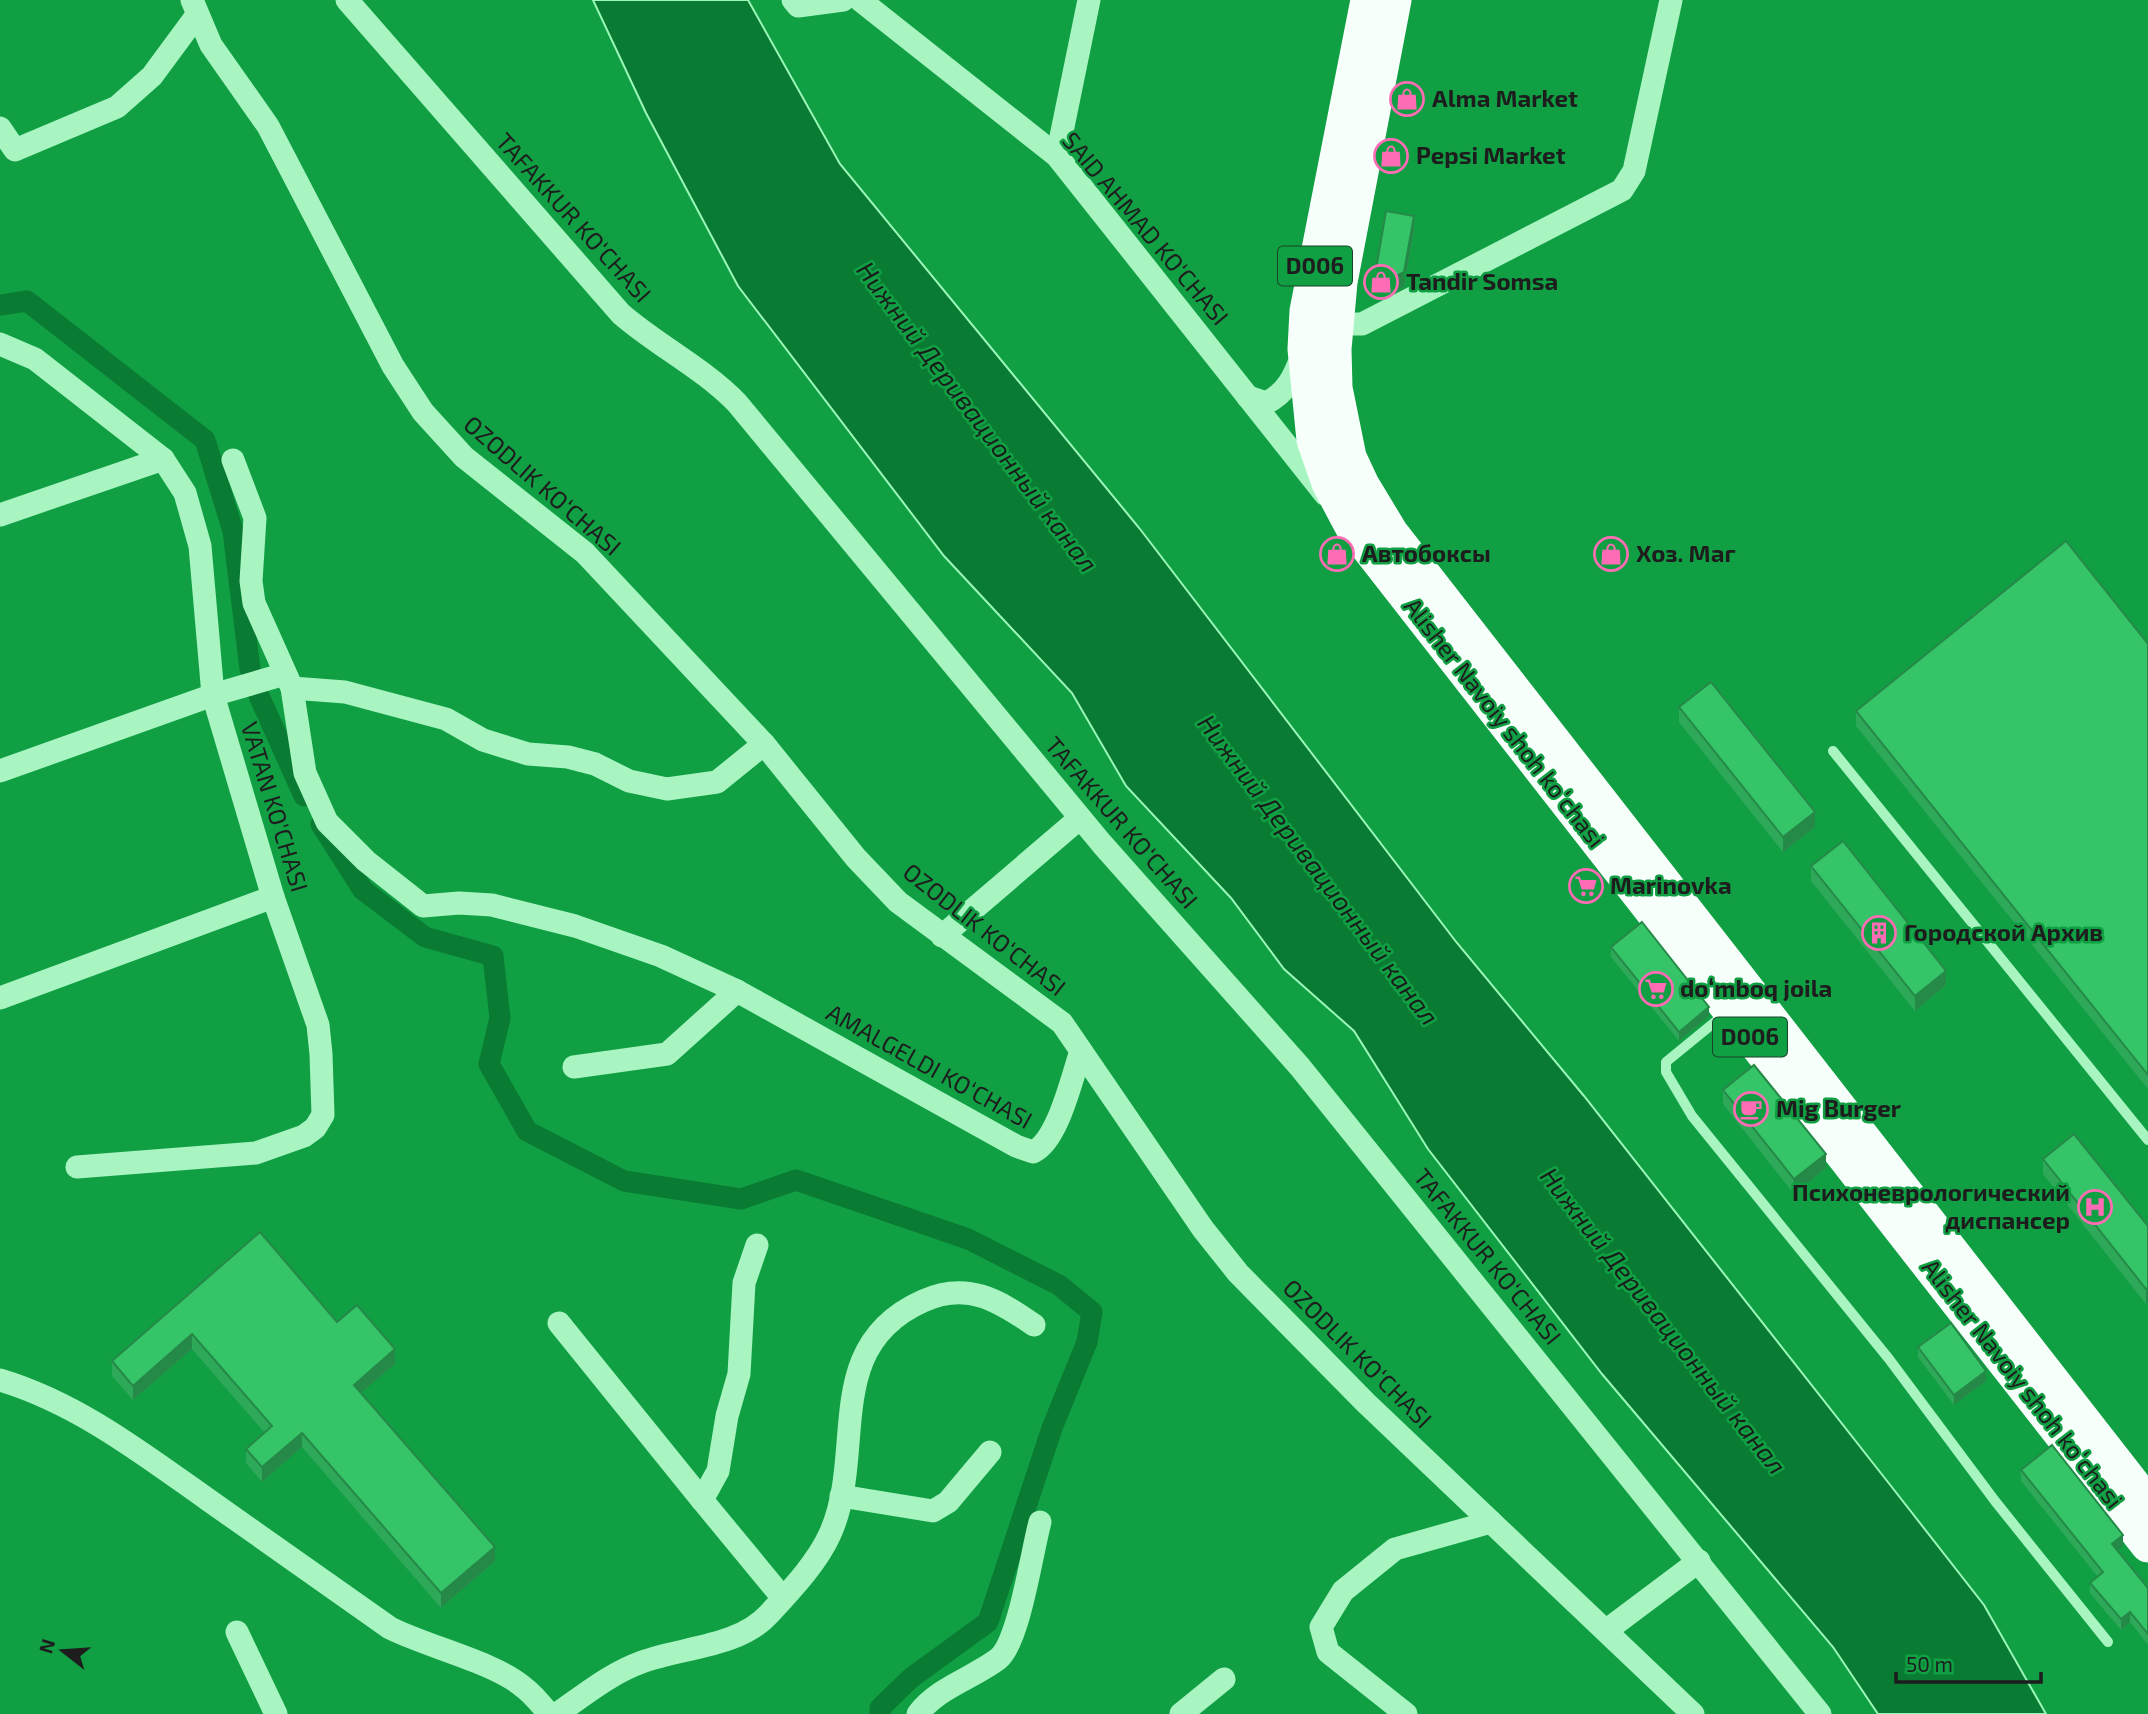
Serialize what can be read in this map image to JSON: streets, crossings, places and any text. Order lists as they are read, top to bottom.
{
  "streets": {
    "main road": ["D006", "Alisher Navoiy shoh koʻchasi"],
    "street": [
      "TAFAKKUR KO‘CHASI",
      "SAID AHMAD KO‘CHASI",
      "OZODLIK KO‘CHASI",
      "VATAN KO'CHASI",
      "AMALGELDI KO‘CHASI"
    ]
  },
  "crossings": [
    ["SAID AHMAD KO‘CHASI", "D006"],
    ["SAID AHMAD KO‘CHASI", "Alisher Navoiy shoh koʻchasi"],
    ["D006", "Alisher Navoiy shoh koʻchasi"],
    ["OZODLIK KO‘CHASI", "AMALGELDI KO‘CHASI"]
  ],
  "water": ["Нижний Деривационный канал"],
  "places": {
    "shop": [
      "Alma Market",
      "Pepsi Market",
      "Tandir Somsa",
      "Автобоксы",
      "Хоз. Маг"
    ],
    "supermarket": ["Marinovka", "doʻmboq joila"],
    "building": ["Городской Архив"],
    "cafe": ["Mig Burger"],
    "hospital": ["Психоневрологический диспансер"]
  },
  "scale_bar": "50 m",
  "north": "left"
}
